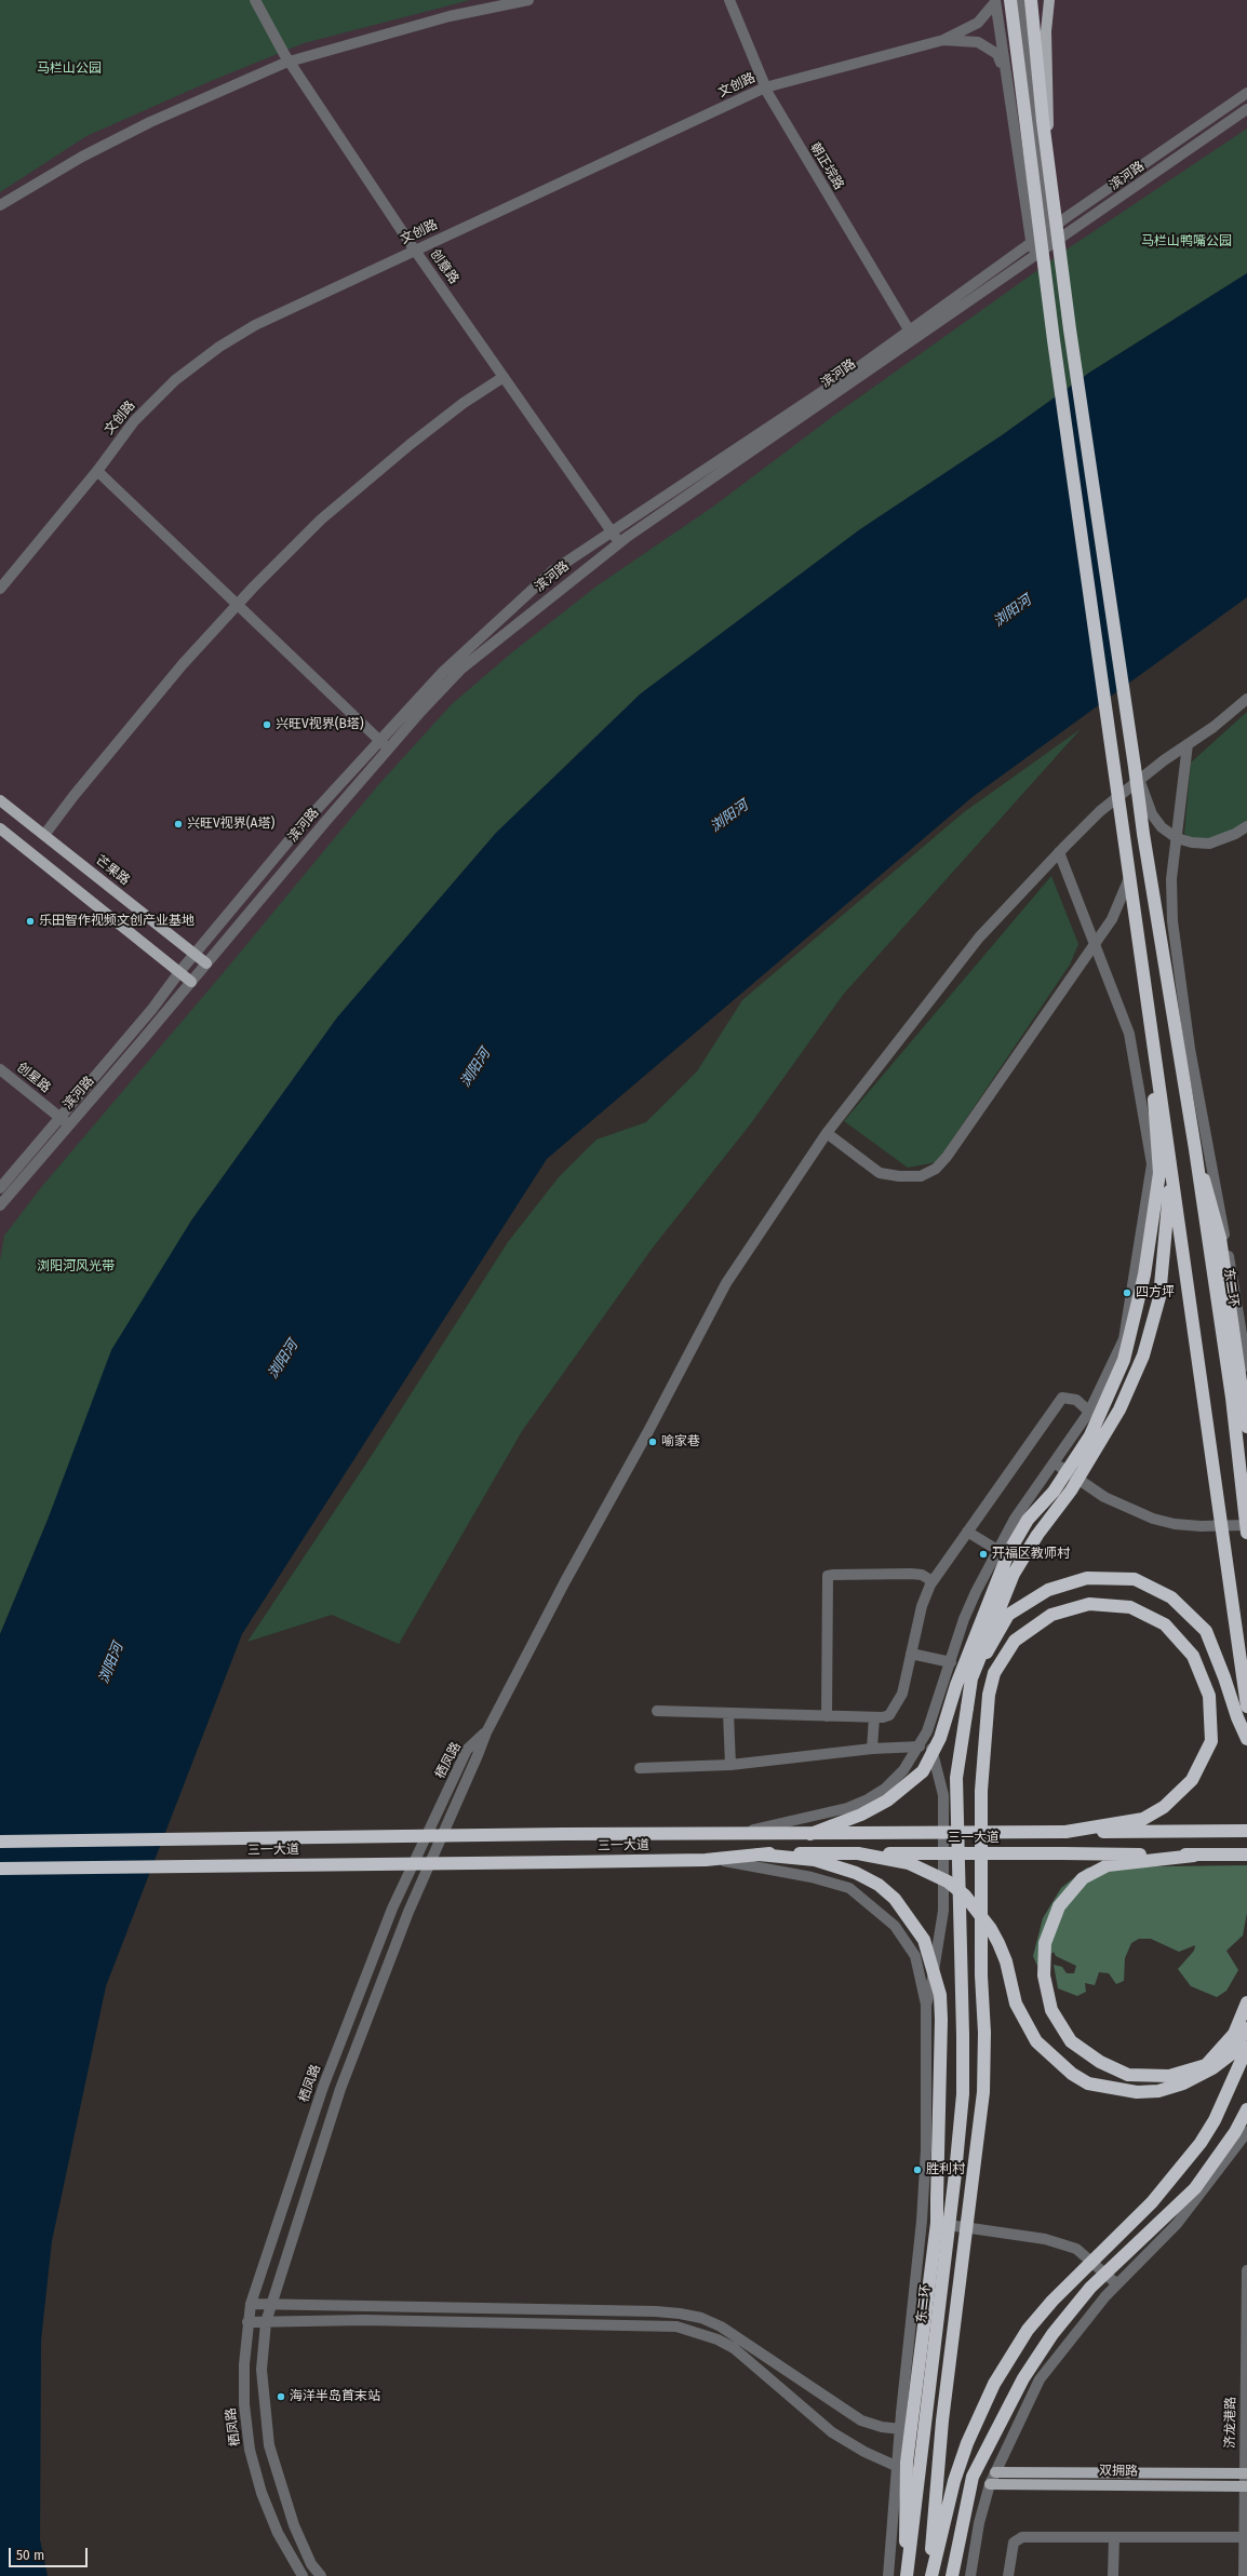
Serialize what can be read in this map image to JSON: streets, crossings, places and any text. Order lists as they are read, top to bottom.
{
  "streets": {
    "highway": ["东二环", "三一大道"],
    "main road": ["芒果路", "双拥路"],
    "street": [
      "文创路",
      "朝正垸路",
      "滨河路",
      "创意路",
      "创星路",
      "栖凤路",
      "济龙港路"
    ]
  },
  "crossings": [
    ["文创路", "朝正垸路"],
    ["文创路", "创意路"],
    ["朝正垸路", "滨河路"],
    ["滨河路", "创意路"],
    ["滨河路", "芒果路"],
    ["滨河路", "创星路"],
    ["济龙港路", "双拥路"]
  ],
  "water": ["浏阳河"],
  "parks": ["马栏山公园", "马栏山鸭嘴公园", "浏阳河风光带"],
  "places": [
    "兴旺V视界(B塔)",
    "兴旺V视界(A塔)",
    "乐田智作视频文创产业基地",
    "四方坪",
    "喻家巷",
    "开福区教师村",
    "胜利村",
    "海洋半岛首末站"
  ],
  "scale_bar": "50 m"
}
